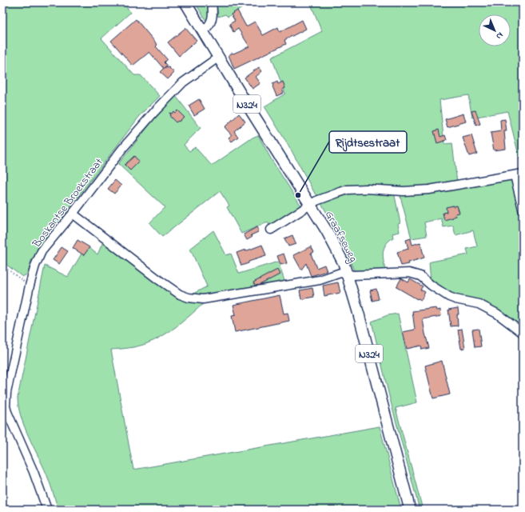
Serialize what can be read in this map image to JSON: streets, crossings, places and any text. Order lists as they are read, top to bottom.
{
  "streets": {
    "main road": ["N324", "Graafseweg"],
    "street": ["Boskantse Broekstraat"]
  },
  "crossings": [
    ["Boskantse Broekstraat", "Graafseweg"]
  ],
  "places": ["Rijdtsestraat"],
  "north": "bottom right"
}
